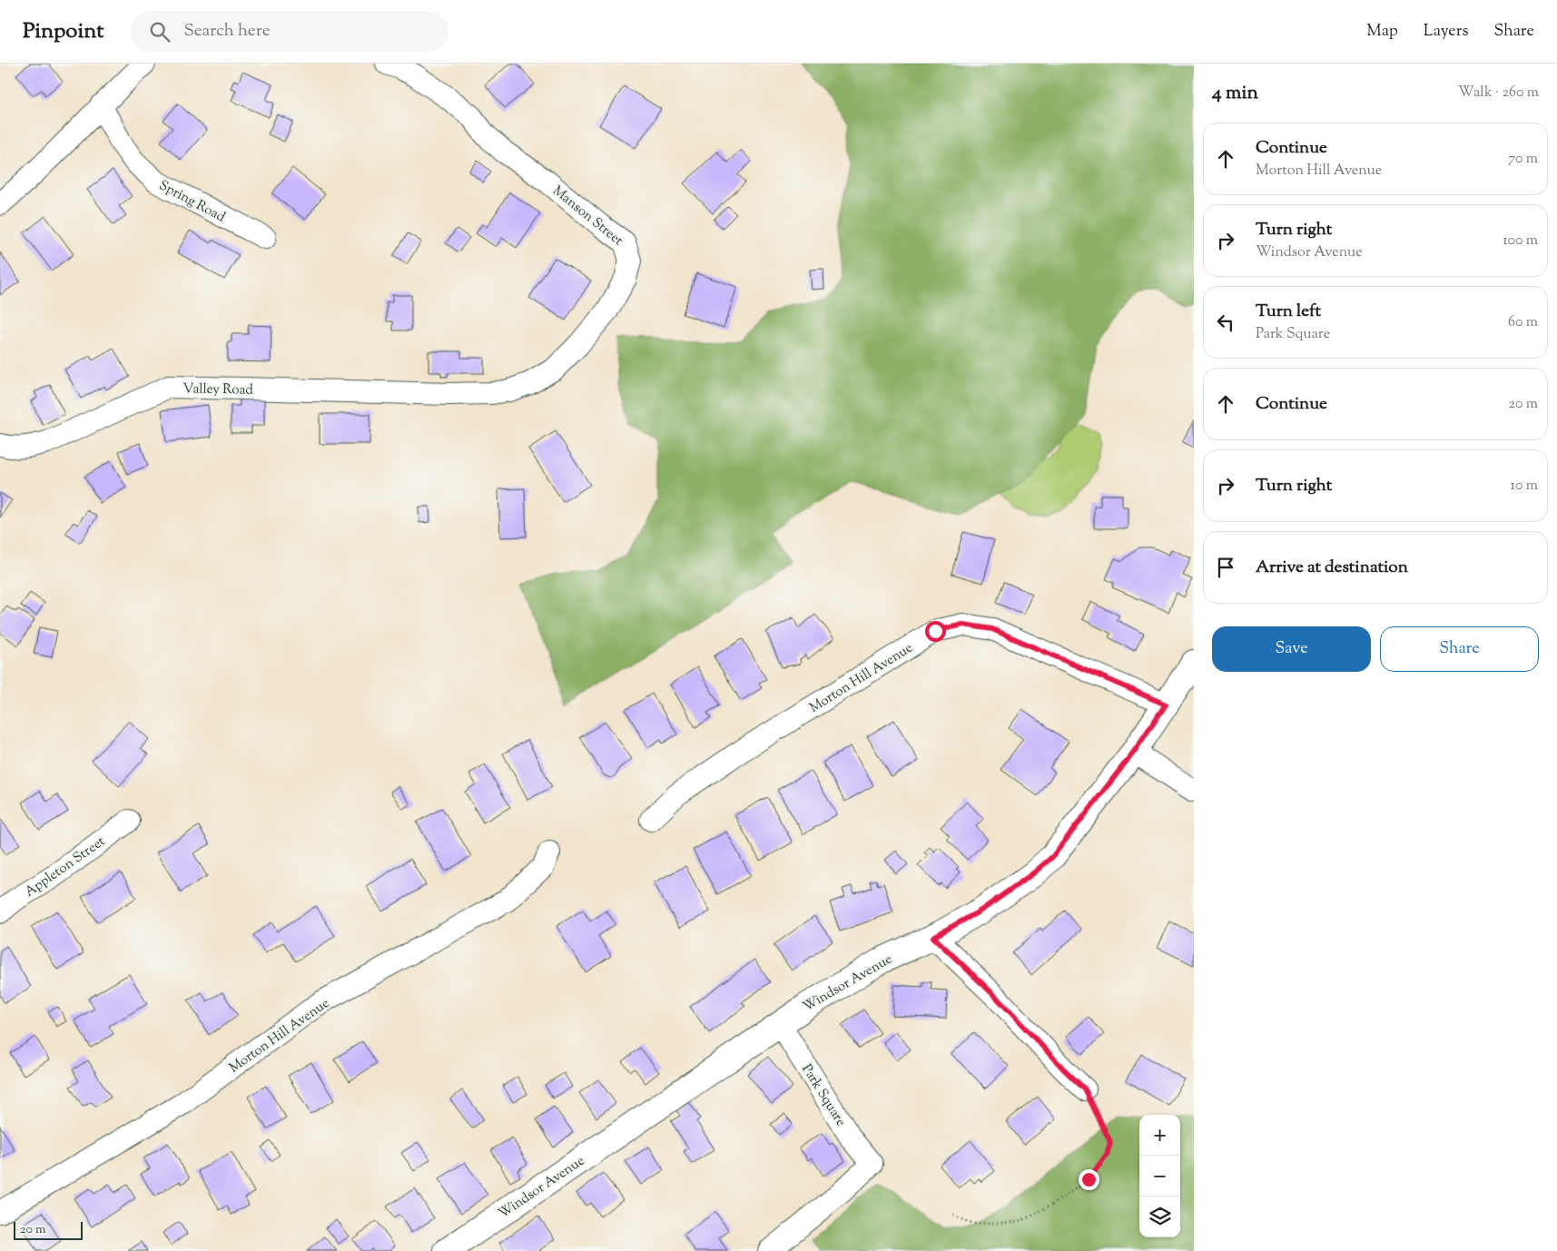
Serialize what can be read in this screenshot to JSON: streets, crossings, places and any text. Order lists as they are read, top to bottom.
{
  "streets": {
    "street": [
      "Spring Road",
      "Manson Street",
      "Valley Road",
      "Morton Hill Avenue",
      "Appleton Street",
      "Windsor Avenue",
      "Park Square"
    ]
  },
  "crossings": [
    ["Manson Street", "Valley Road"],
    ["Morton Hill Avenue", "Windsor Avenue"],
    ["Windsor Avenue", "Park Square"]
  ],
  "scale_bar": "20 m",
  "page": {
    "header": "Pinpoint",
    "search": "Search here",
    "nav": ["Map", "Layers", "Share"],
    "heading": ["4 min", "Walk · 260 m"],
    "list": [
      ["Continue", "Morton Hill Avenue", "70 m"],
      ["Turn right", "Windsor Avenue", "100 m"],
      ["Turn left", "Park Square", "60 m"],
      ["Continue", "20 m"],
      ["Turn right", "10 m"],
      "Arrive at destination"
    ],
    "buttons": ["Save", "Share"],
    "map_buttons": ["+", "−"],
    "scale": "20 m"
  }
}
